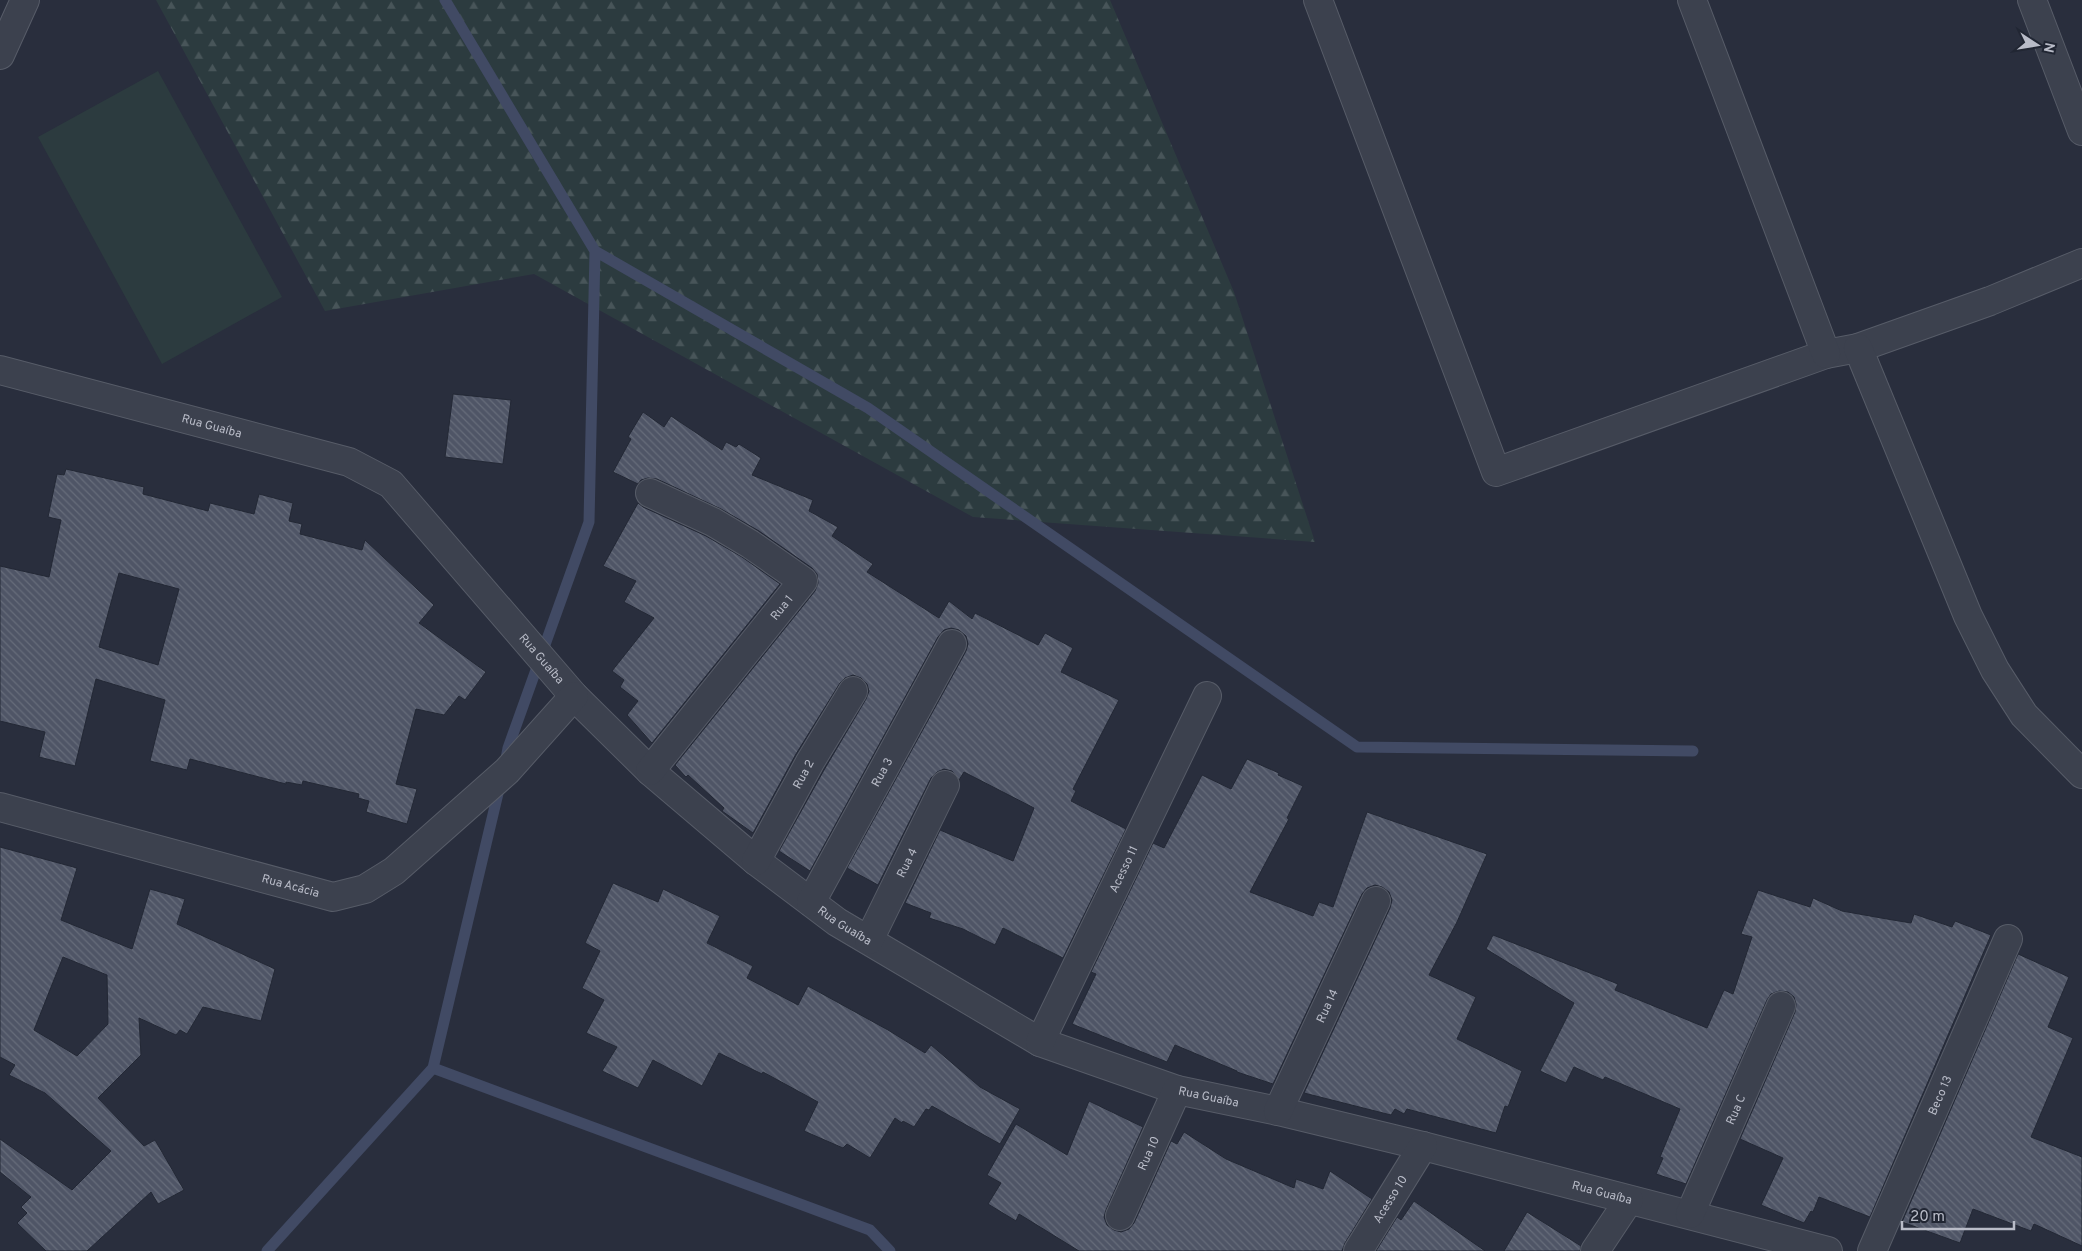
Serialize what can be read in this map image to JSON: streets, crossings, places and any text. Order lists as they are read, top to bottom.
{
  "streets": {
    "street": [
      "Rua Guaíba",
      "Rua 1",
      "Rua 3",
      "Rua 2",
      "Rua 4",
      "Acesso 11",
      "Rua Acácia",
      "Rua 14",
      "Beco 13",
      "Rua C",
      "Rua 10",
      "Acesso 10"
    ]
  },
  "crossings": [
    ["Rua Guaíba", "Rua 1"],
    ["Rua Guaíba", "Rua 3"],
    ["Rua Guaíba", "Rua 2"],
    ["Rua Guaíba", "Rua 4"],
    ["Rua Guaíba", "Acesso 11"],
    ["Rua Guaíba", "Rua Acácia"],
    ["Rua Guaíba", "Rua 14"],
    ["Rua Guaíba", "Rua C"],
    ["Rua Guaíba", "Rua 10"],
    ["Rua Guaíba", "Acesso 10"]
  ],
  "scale_bar": "20 m",
  "north": "right"
}
